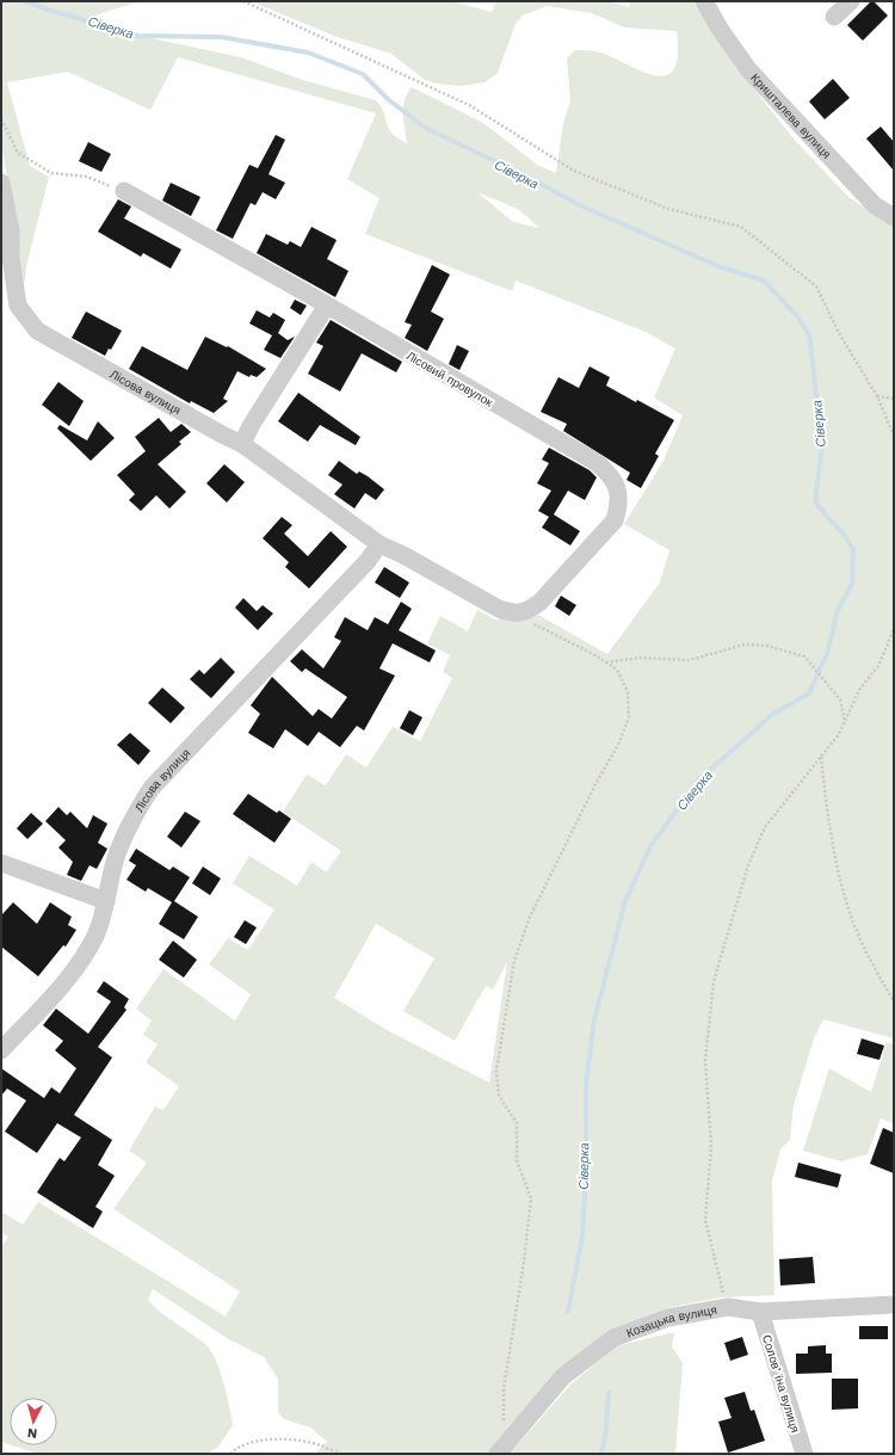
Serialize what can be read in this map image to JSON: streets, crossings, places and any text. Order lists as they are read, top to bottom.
{
  "streets": {
    "street": [
      "Кришталева вулиця",
      "Лісовий провулок",
      "Лісова вулиця",
      "Козацька вулиця",
      "Соловʼїна вулиця"
    ]
  },
  "crossings": [
    ["Лісовий провулок", "Лісова вулиця"],
    ["Козацька вулиця", "Соловʼїна вулиця"]
  ],
  "water": ["Сіверка"],
  "north": "bottom"
}
